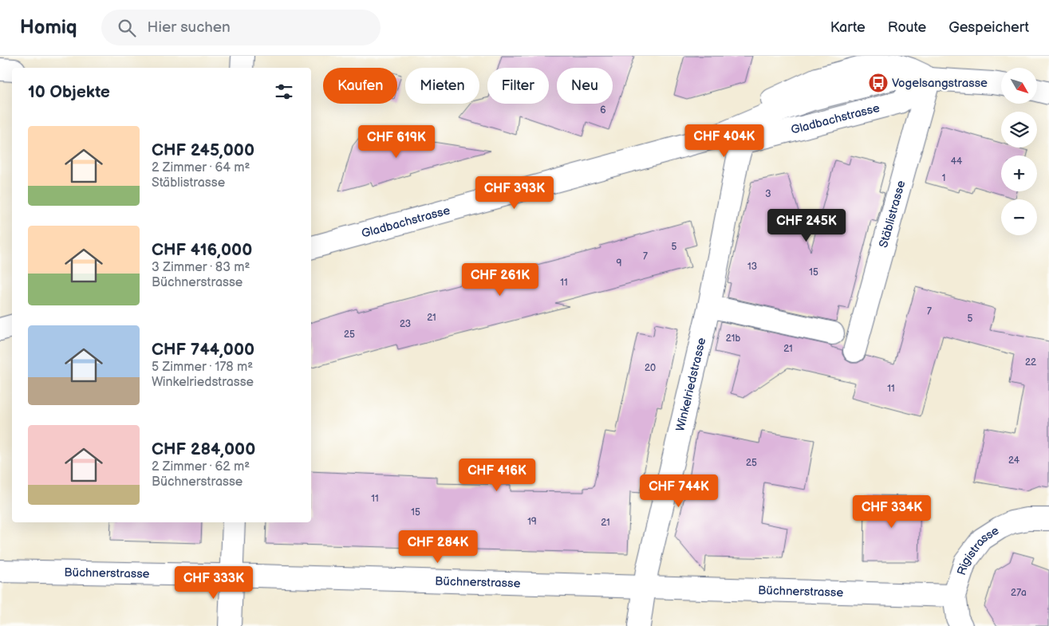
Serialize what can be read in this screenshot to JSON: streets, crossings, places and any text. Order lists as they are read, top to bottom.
{
  "streets": {
    "street": [
      "Gladbachstrasse",
      "Stäblistrasse",
      "Winkelriedstrasse",
      "Rigistrasse",
      "Büchnerstrasse"
    ]
  },
  "crossings": [
    ["Gladbachstrasse", "Stäblistrasse"],
    ["Gladbachstrasse", "Winkelriedstrasse"],
    ["Winkelriedstrasse", "Büchnerstrasse"],
    ["Rigistrasse", "Büchnerstrasse"]
  ],
  "places": {
    "bus stop": ["Vogelsangstrasse"]
  },
  "house_numbers": [
    "6",
    "44",
    "1",
    "3",
    "5",
    "7",
    "9",
    "13",
    "15",
    "11",
    "7",
    "21",
    "5",
    "23",
    "25",
    "21b",
    "21",
    "22",
    "20",
    "11",
    "24",
    "25",
    "11",
    "15",
    "19",
    "21",
    "27a"
  ],
  "north": "bottom right",
  "page": {
    "header": "Homiq",
    "search": "Hier suchen",
    "nav": ["Karte", "Route", "Gespeichert"],
    "map_buttons": ["+", "−"],
    "chip": [
      "Kaufen",
      "Mieten",
      "Filter",
      "Neu"
    ],
    "heading": "10 Objekte",
    "list": [
      {
        "name": "CHF 245,000",
        "note": "2 Zimmer · 64 m² · Stäblistrasse"
      },
      {
        "name": "CHF 416,000",
        "note": "3 Zimmer · 83 m² · Büchnerstrasse"
      },
      {
        "name": "CHF 744,000",
        "note": "5 Zimmer · 178 m² · Winkelriedstrasse"
      },
      {
        "name": "CHF 284,000",
        "note": "2 Zimmer · 62 m² · Büchnerstrasse"
      }
    ],
    "price": [
      "CHF 404K",
      "CHF 619K",
      "CHF 393K",
      "CHF 245K",
      "CHF 261K",
      "CHF 416K",
      "CHF 744K",
      "CHF 334K",
      "CHF 284K",
      "CHF 333K"
    ]
  }
}
